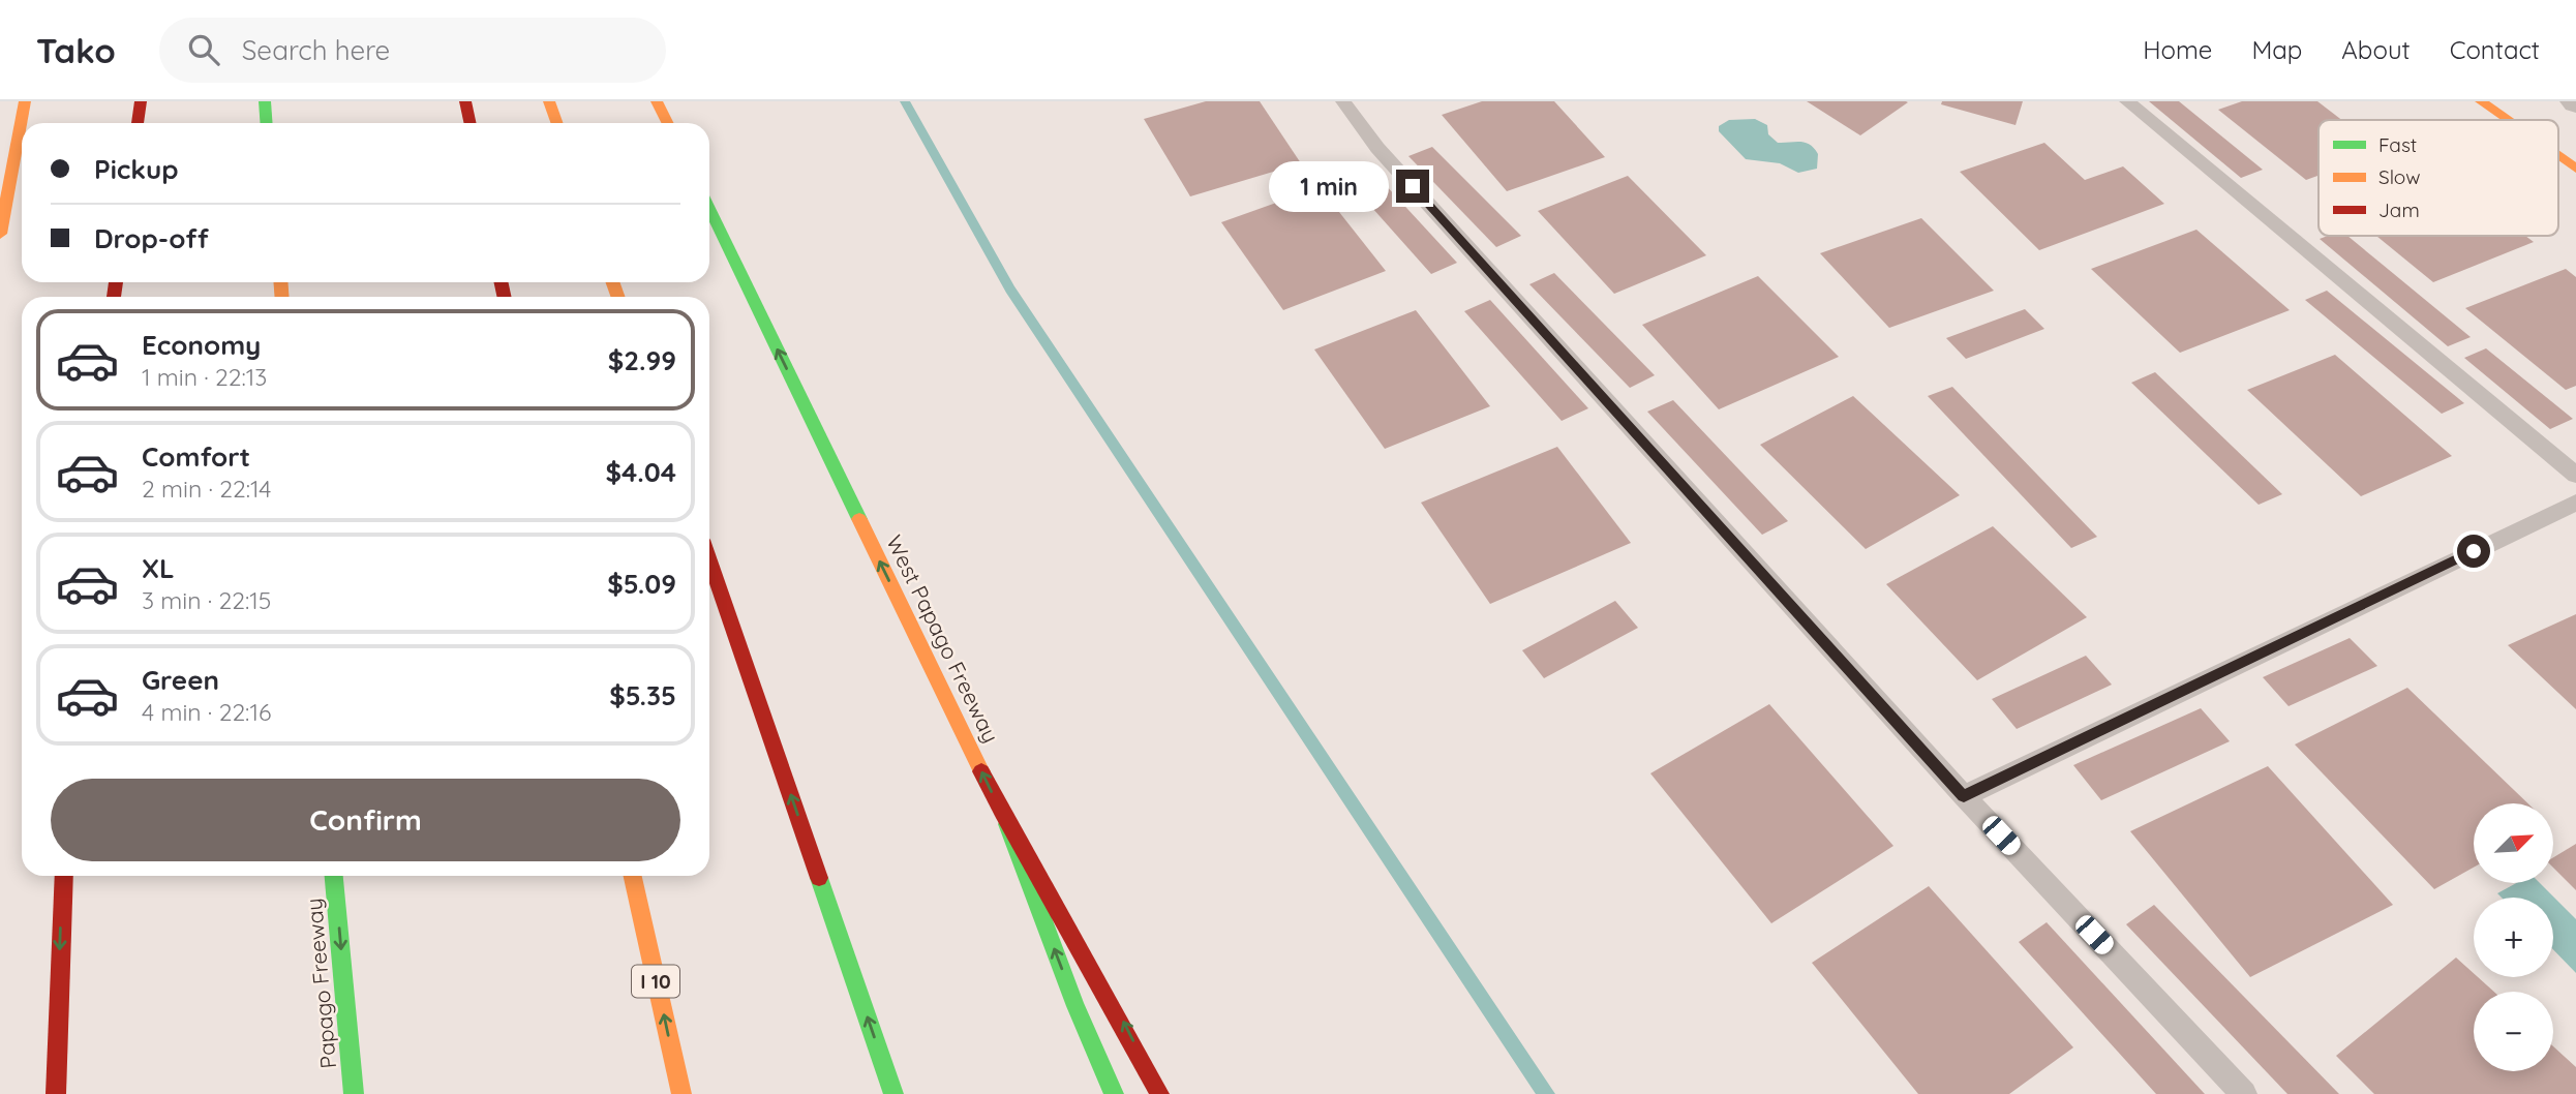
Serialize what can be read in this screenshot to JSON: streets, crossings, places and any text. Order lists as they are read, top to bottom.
{
  "streets": {
    "main road": ["West Papago Freeway", "I 10", "Papago Freeway"]
  },
  "one_way": ["West Papago Freeway", "Papago Freeway"],
  "legend": ["Fast", "Slow", "Jam"],
  "north": "top right",
  "page": {
    "header": "Tako",
    "search": "Search here",
    "nav": [
      "Home",
      "Map",
      "About",
      "Contact"
    ],
    "banner": ["Pickup", "Drop-off"],
    "bubble": "1 min",
    "list": [
      {
        "name": "Economy",
        "note": "1 min · 22:13",
        "value": "$2.99"
      },
      {
        "name": "Comfort",
        "note": "2 min · 22:14",
        "value": "$4.04"
      },
      {
        "name": "XL",
        "note": "3 min · 22:15",
        "value": "$5.09"
      },
      {
        "name": "Green",
        "note": "4 min · 22:16",
        "value": "$5.35"
      }
    ],
    "buttons": "Confirm",
    "map_buttons": ["+", "−"]
  }
}
